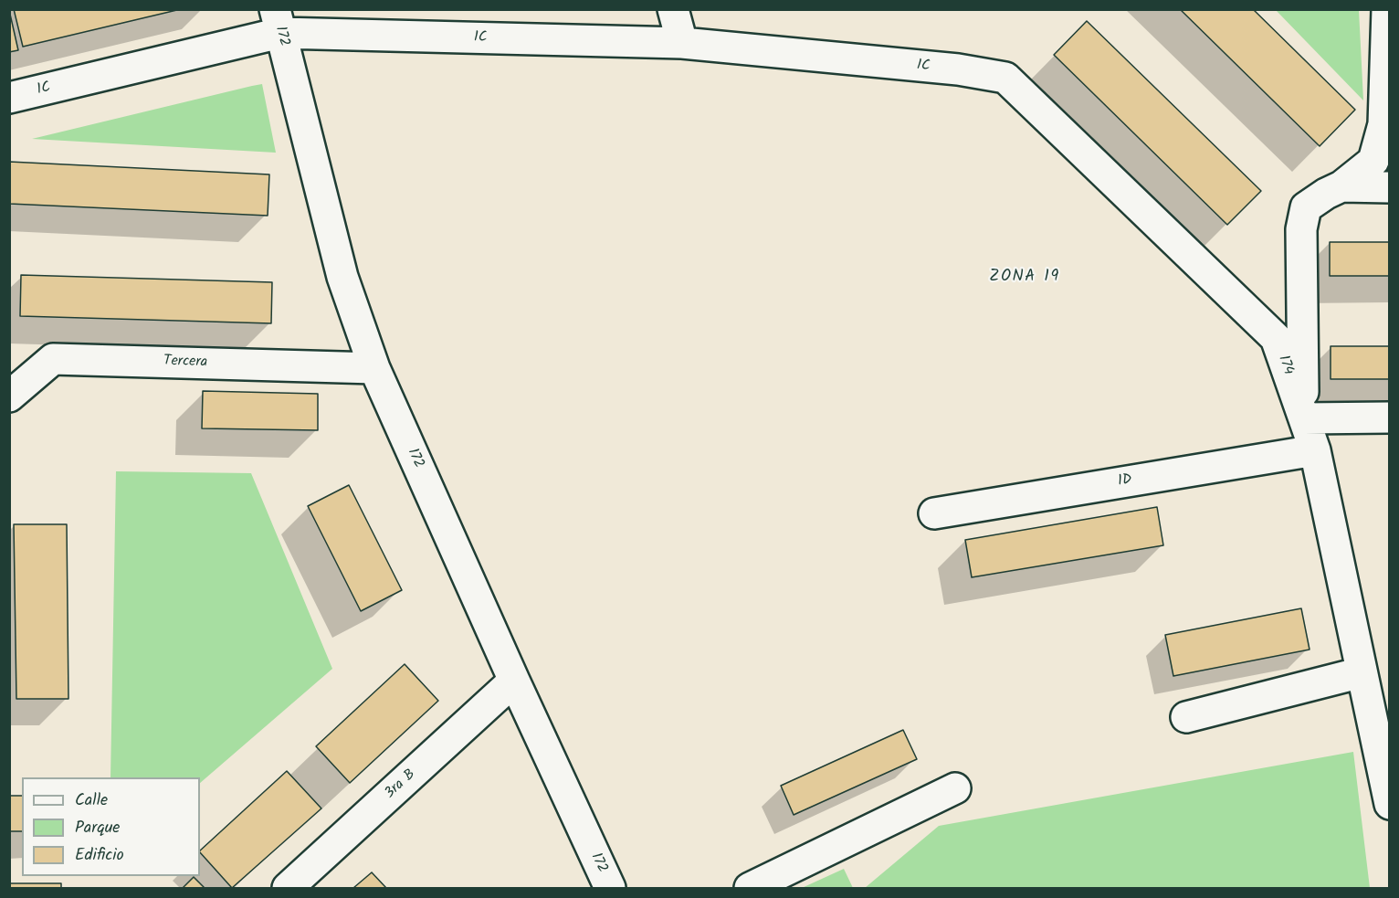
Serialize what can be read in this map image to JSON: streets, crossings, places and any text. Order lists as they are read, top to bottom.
{
  "streets": {
    "street": [
      "172",
      "1C",
      "Tercera",
      "174",
      "1D",
      "3ra B"
    ]
  },
  "crossings": [
    ["172", "1C"],
    ["172", "Tercera"],
    ["172", "3ra B"],
    ["1C", "174"],
    ["174", "1D"]
  ],
  "districts": ["ZONA 19"],
  "legend": ["Calle", "Parque", "Edificio"]
}
